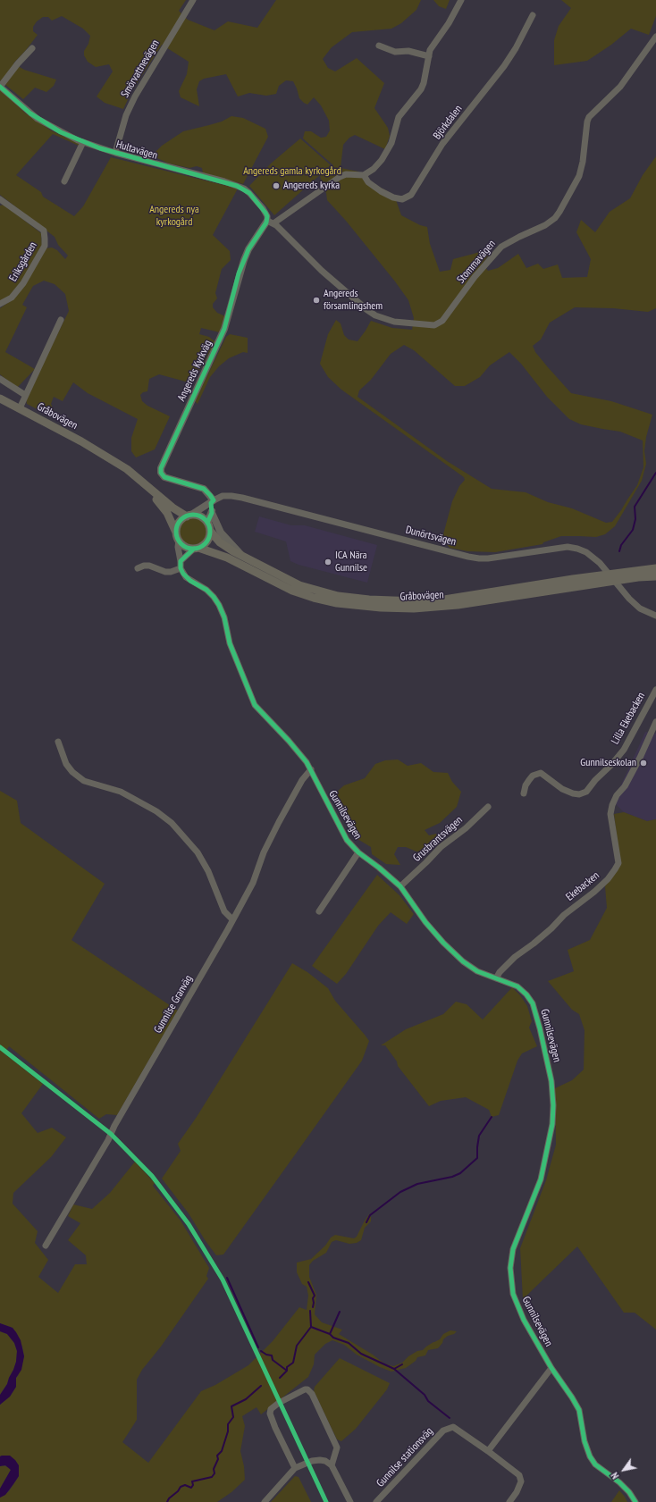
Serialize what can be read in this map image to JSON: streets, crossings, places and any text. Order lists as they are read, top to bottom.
{
  "streets": {
    "main road": ["Gråbovägen"],
    "street": [
      "Smörvattnevägen",
      "Björkdalen",
      "Hultavägen",
      "Eriksgården",
      "Stommavägen",
      "Angereds Kyrkväg",
      "Dunörtsvägen",
      "Lilla Ekebacken",
      "Gunnilsevägen",
      "Grusbrantsvägen",
      "Ekebacken",
      "Gunnilse Granväg",
      "Gunnilse stationsväg"
    ]
  },
  "crossings": [
    ["Smörvattnevägen", "Hultavägen"],
    ["Hultavägen", "Stommavägen"],
    ["Hultavägen", "Angereds Kyrkväg"],
    ["Stommavägen", "Angereds Kyrkväg"],
    ["Angereds Kyrkväg", "Dunörtsvägen"],
    ["Gråbovägen", "Dunörtsvägen"],
    ["Gunnilsevägen", "Grusbrantsvägen"],
    ["Gunnilsevägen", "Ekebacken"],
    ["Gunnilsevägen", "Gunnilse Granväg"]
  ],
  "parks": ["Angereds gamla kyrkogård", "Angereds nya kyrkogård"],
  "places": [
    "Angereds kyrka",
    "Angereds församlingshem",
    "ICA Nära Gunnilse",
    "Gunnilseskolan"
  ],
  "north": "bottom left"
}
